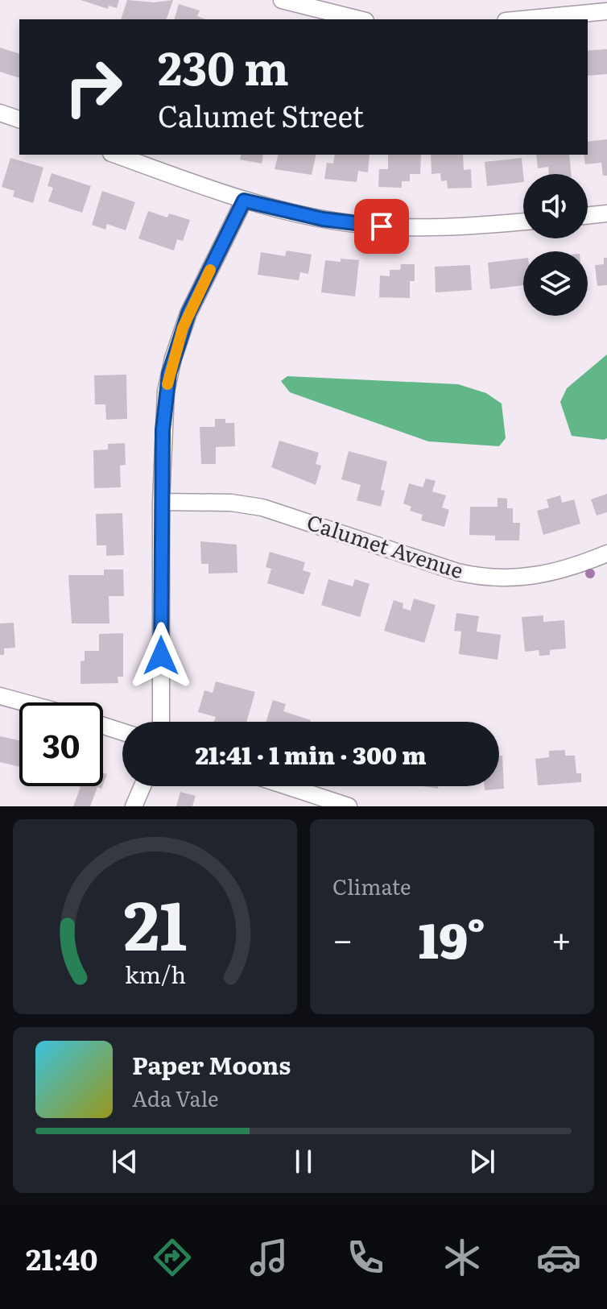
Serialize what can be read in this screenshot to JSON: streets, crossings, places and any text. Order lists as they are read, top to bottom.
{
  "streets": {
    "street": ["Calumet Avenue"]
  },
  "page": {
    "turn": ["230 m", "Calumet Street"],
    "limit": "30",
    "trip": "21:41 · 1 min · 300 m",
    "tile": "Climate",
    "heat": ["−", "19°", "+"],
    "song": ["Paper Moons", "Ada Vale"],
    "tabs": "21:40",
    "gauge": ["21", "km/h"]
  }
}
